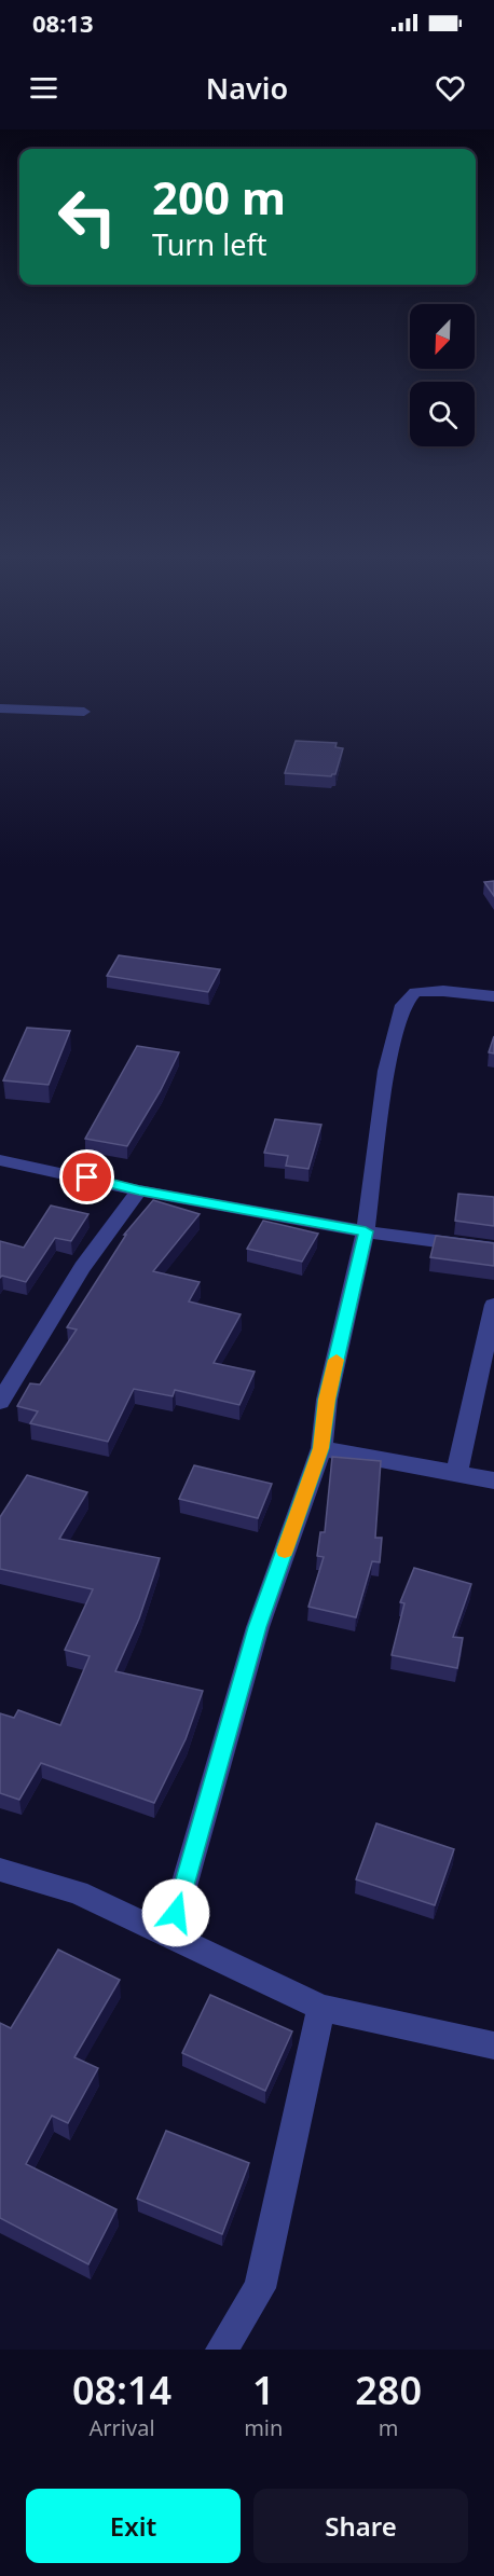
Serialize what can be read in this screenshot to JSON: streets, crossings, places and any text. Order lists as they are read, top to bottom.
{
  "north": "bottom left",
  "page": {
    "status": "08:13",
    "header": "Navio",
    "turn": ["200 m", "Turn left"],
    "eta": [
      "08:14",
      "Arrival",
      "1",
      "min",
      "280",
      "m"
    ],
    "buttons": ["Exit", "Share"]
  }
}
